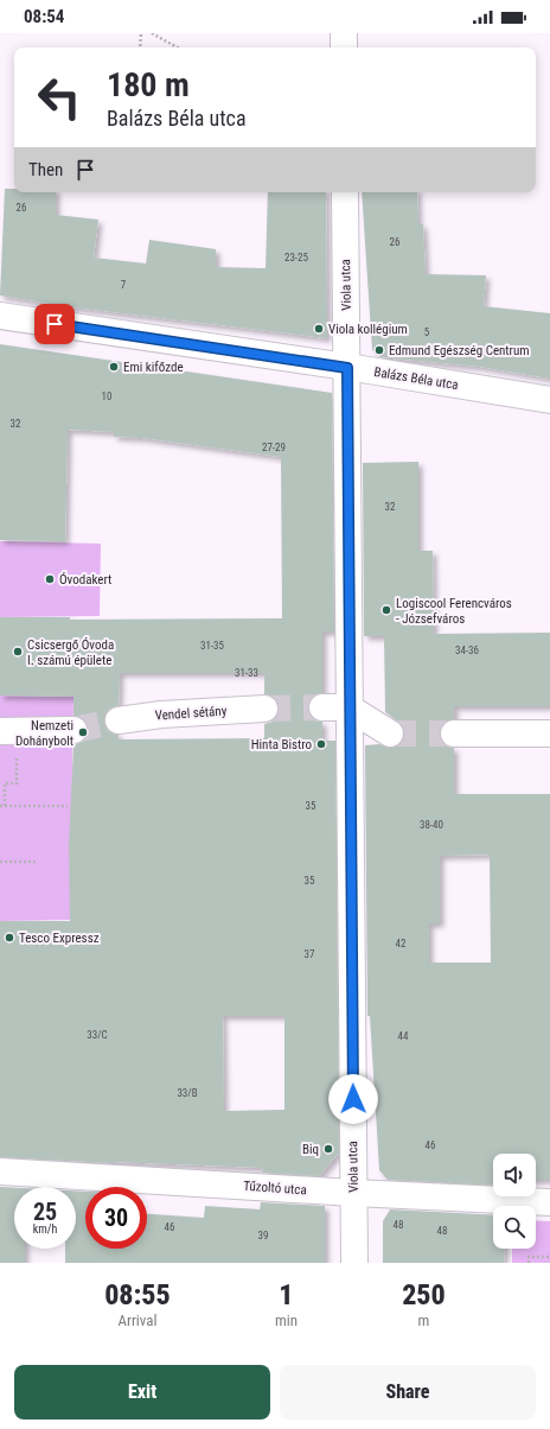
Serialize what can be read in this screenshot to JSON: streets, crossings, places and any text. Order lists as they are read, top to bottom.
{
  "streets": {
    "street": [
      "Viola utca",
      "Balázs Béla utca",
      "Vendel sétány",
      "Tűzoltó utca"
    ]
  },
  "crossings": [
    ["Viola utca", "Balázs Béla utca"],
    ["Viola utca", "Tűzoltó utca"]
  ],
  "places": [
    "Viola kollégium",
    "Edmund Egészség Centrum",
    "Emi kifőzde",
    "Óvodakert",
    "Logiscool Ferencváros - Józsefváros",
    "Csicsergő Óvoda I. számú épülete",
    "Nemzeti Dohánybolt",
    "Hinta Bistro",
    "Tesco Expressz",
    "Biq"
  ],
  "house_numbers": [
    "26",
    "26",
    "23-25",
    "7",
    "5",
    "10",
    "32",
    "27-29",
    "32",
    "31-35",
    "34-36",
    "31-33",
    "35",
    "38-40",
    "35",
    "42",
    "37",
    "33/C",
    "44",
    "33/B",
    "46",
    "48",
    "46",
    "48",
    "39"
  ],
  "page": {
    "status": "08:54",
    "turn": ["180 m", "Balázs Béla utca"],
    "then": "Then",
    "speed": "25 km/h",
    "limit": "30",
    "eta": [
      "08:55",
      "Arrival",
      "1",
      "min",
      "250",
      "m"
    ],
    "buttons": ["Exit", "Share"]
  }
}
